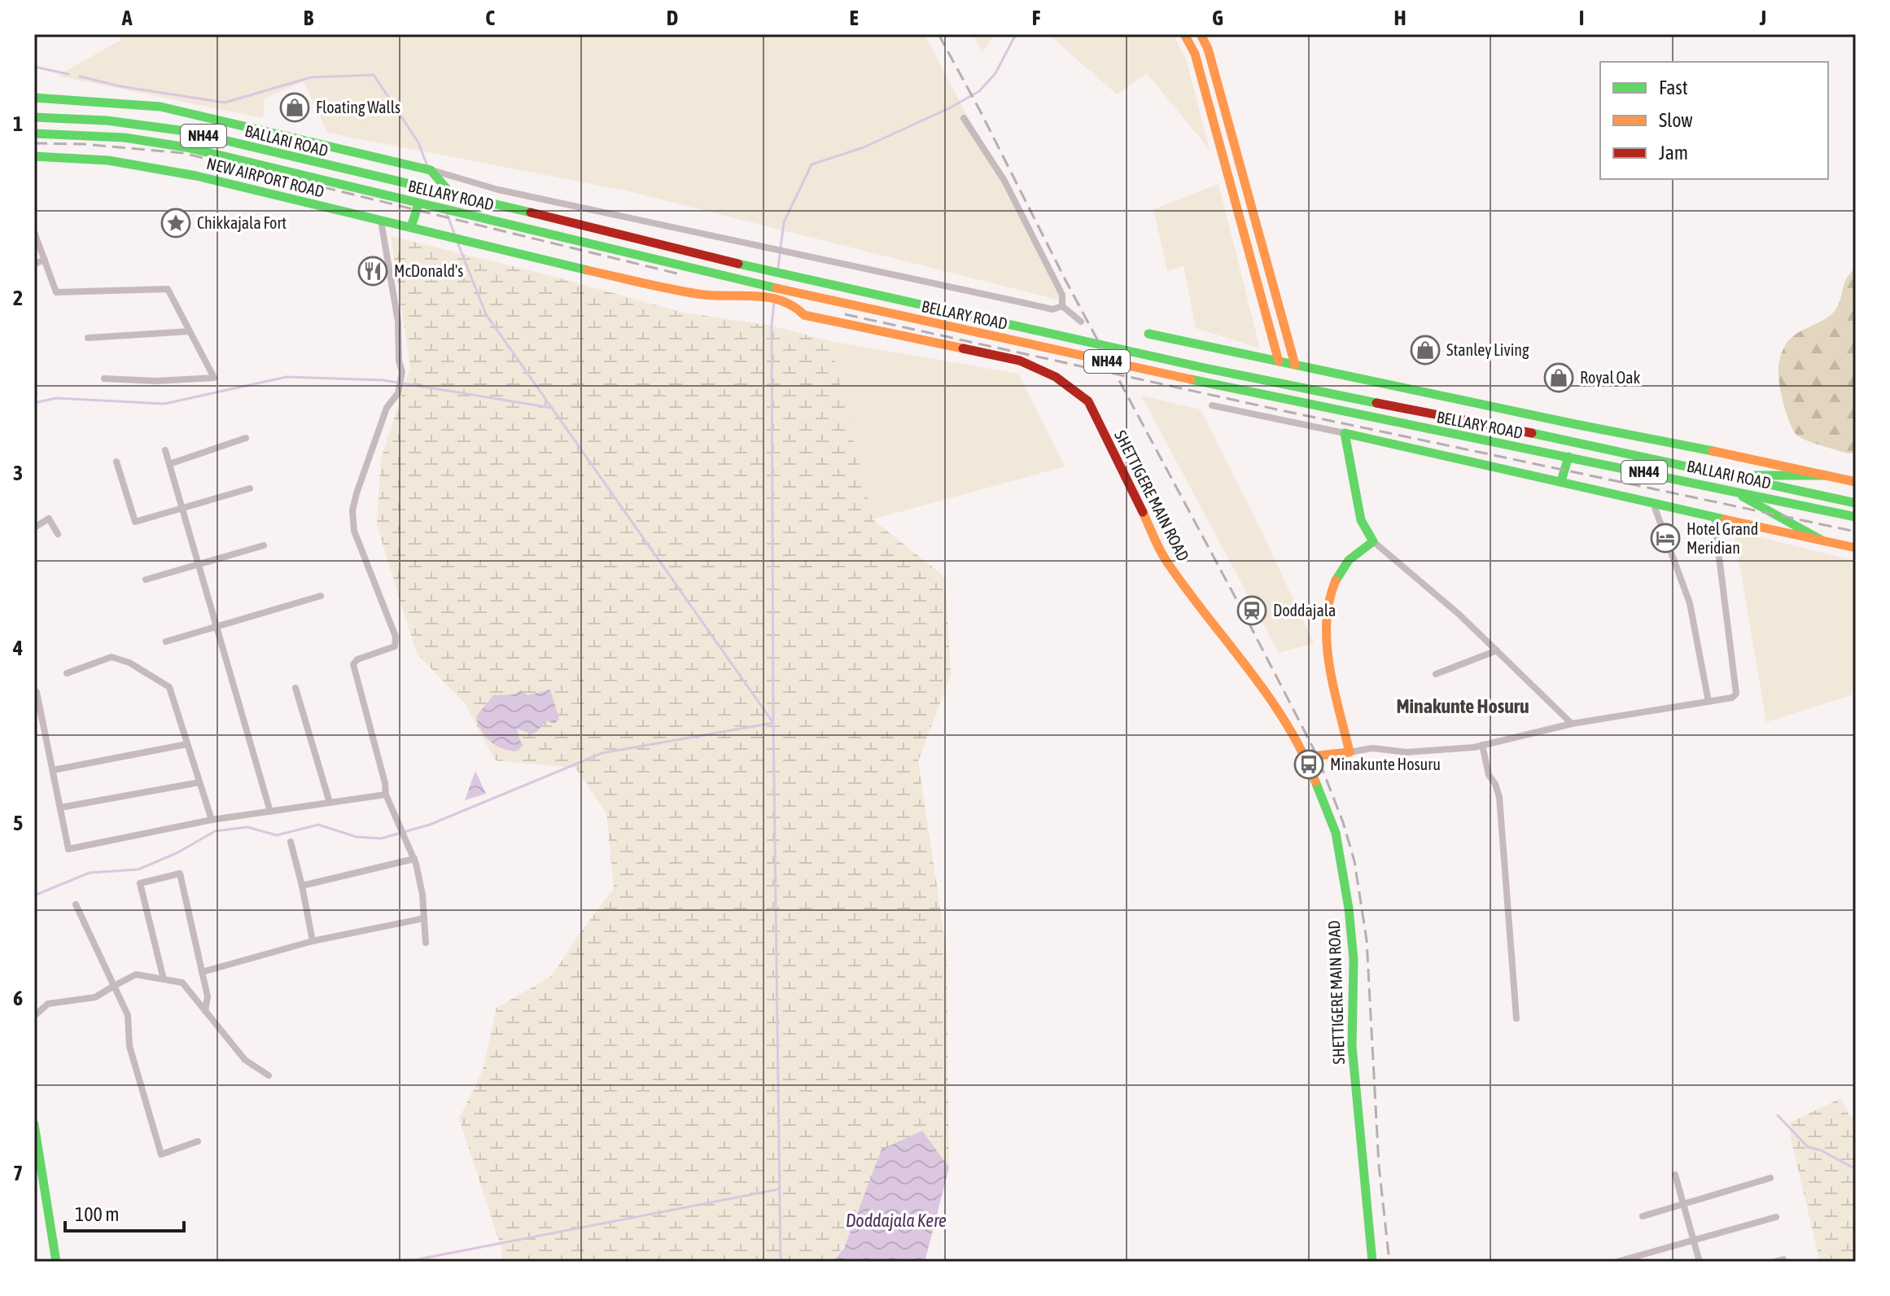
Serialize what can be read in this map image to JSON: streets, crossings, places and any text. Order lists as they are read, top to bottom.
{
  "streets": {
    "main road": [
      "NH44",
      "BALLARI ROAD",
      "NEW AIRPORT ROAD",
      "BELLARY ROAD",
      "SHETTIGERE MAIN ROAD"
    ]
  },
  "crossings": [
    ["BALLARI ROAD", "BELLARY ROAD"],
    ["NEW AIRPORT ROAD", "SHETTIGERE MAIN ROAD"]
  ],
  "districts": ["Minakunte Hosuru"],
  "water": ["Doddajala Kere"],
  "places": {
    "shop": ["Floating Walls", "Stanley Living", "Royal Oak"],
    "place": ["Chikkajala Fort"],
    "restaurant": ["McDonald's"],
    "hotel": ["Hotel Grand Meridian"],
    "station": ["Doddajala"],
    "bus stop": ["Minakunte Hosuru"]
  },
  "legend": ["Fast", "Slow", "Jam"],
  "scale_bar": "100 m",
  "grid": {
    "columns": [
      "A",
      "B",
      "C",
      "D",
      "E",
      "F",
      "G",
      "H",
      "I",
      "J"
    ],
    "rows": [
      "1",
      "2",
      "3",
      "4",
      "5",
      "6",
      "7"
    ]
  }
}
